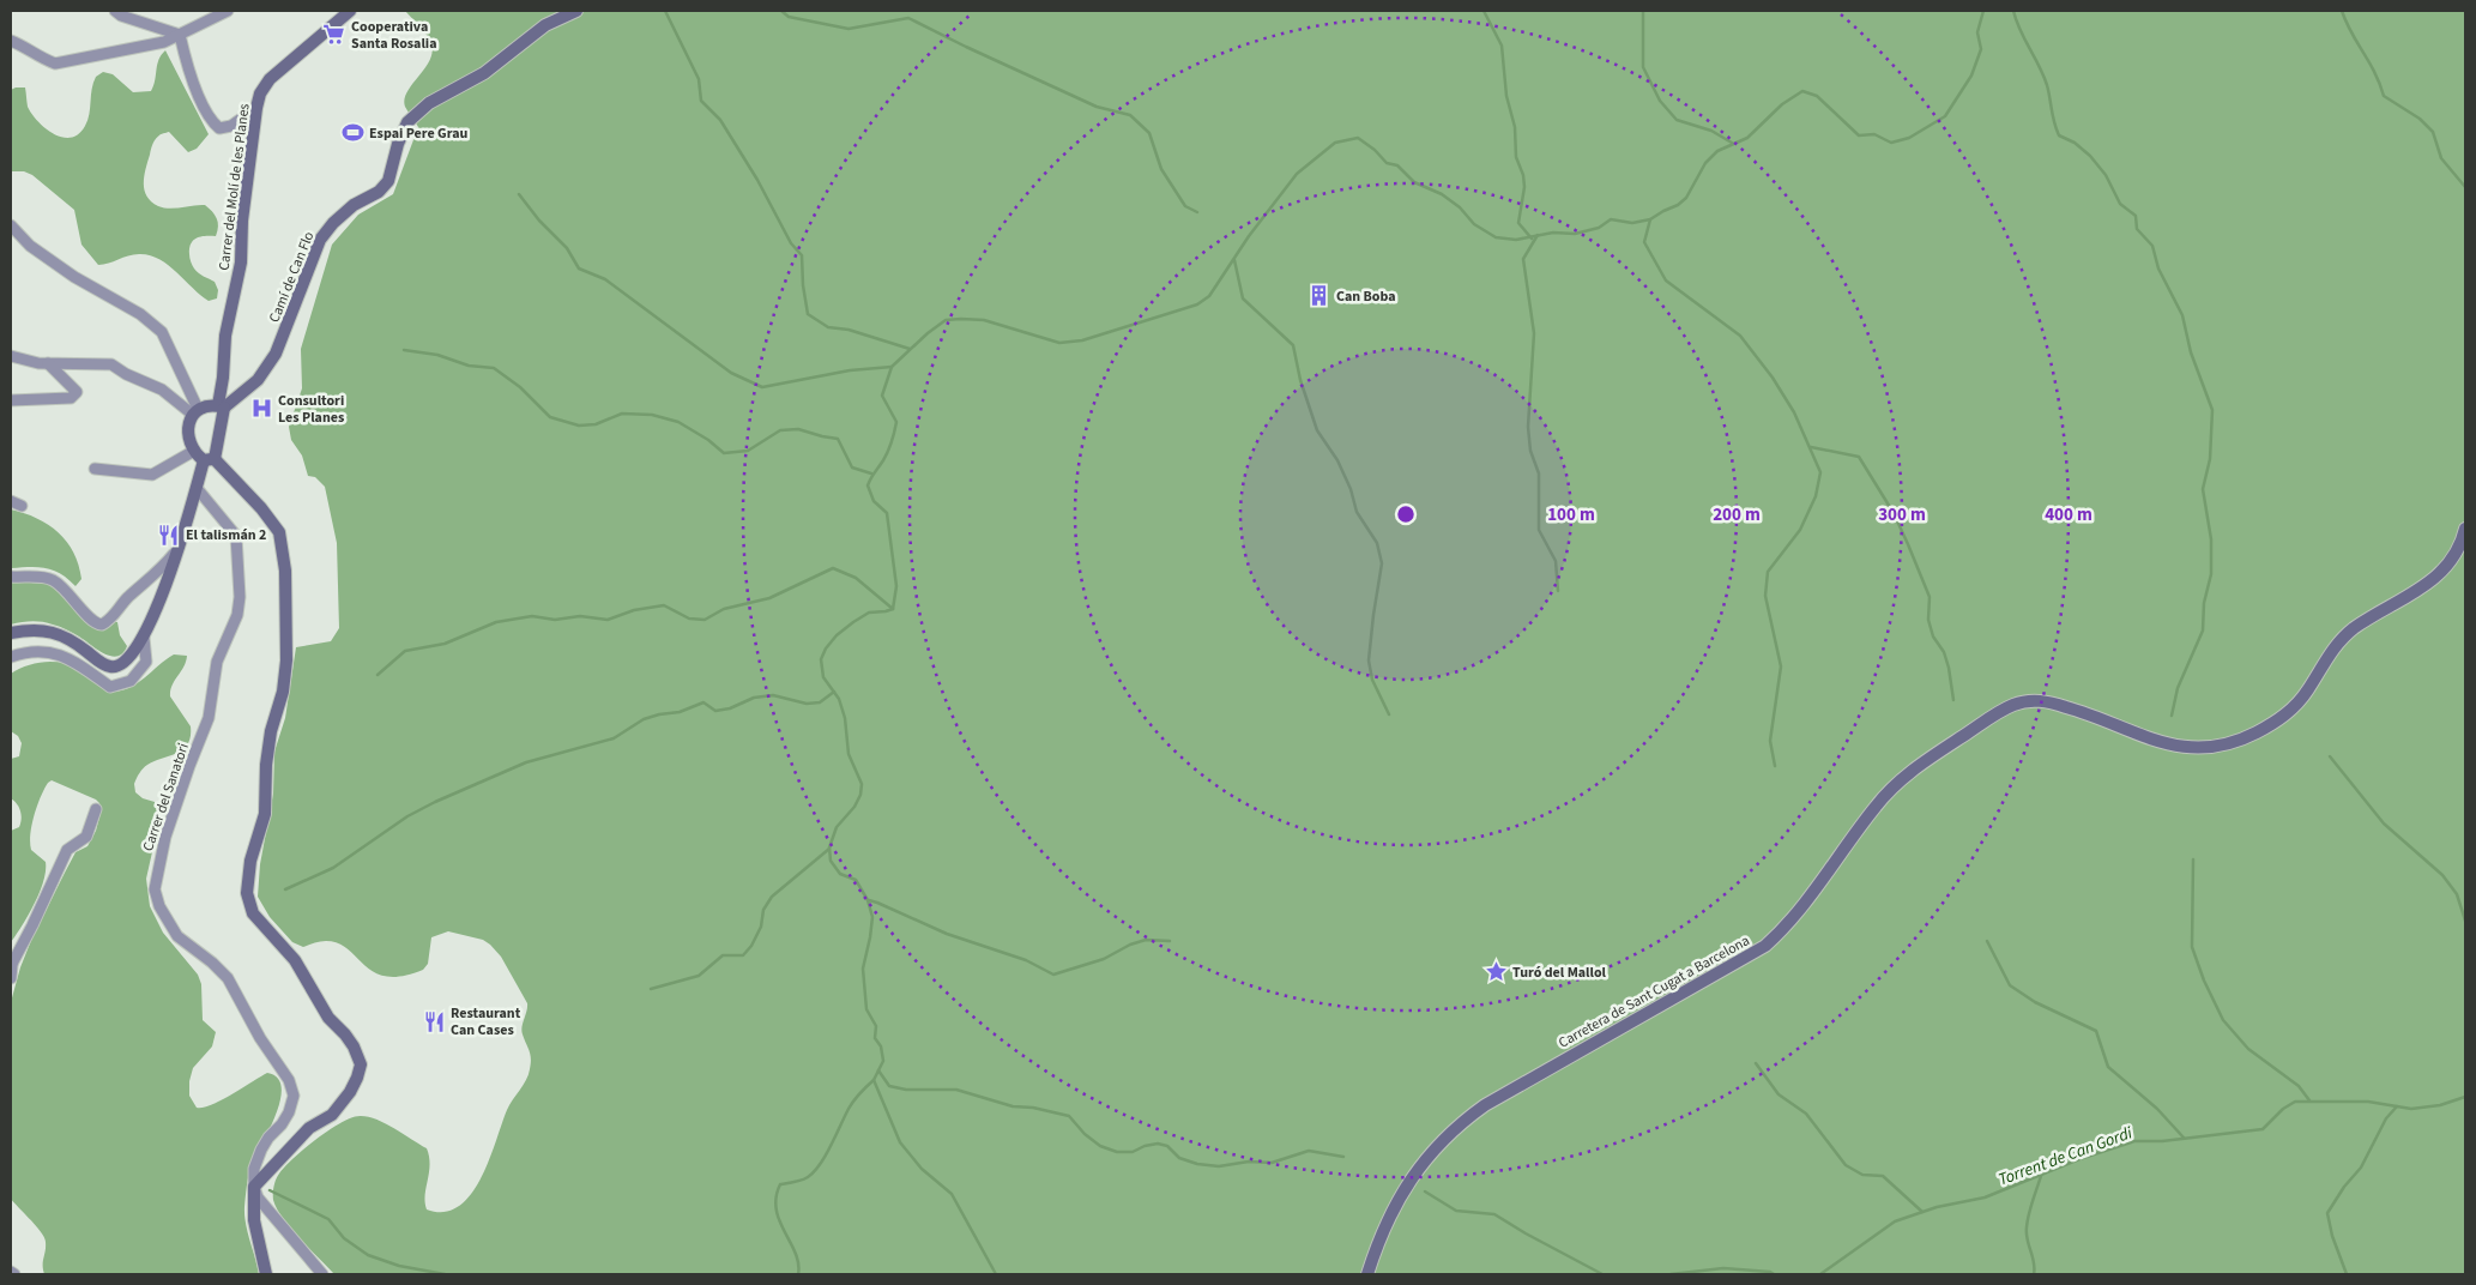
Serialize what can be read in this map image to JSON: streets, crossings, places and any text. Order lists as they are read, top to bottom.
{
  "streets": {
    "street": [
      "Carrer del Molí de les Planes",
      "Camí de Can Flo",
      "Carrer del Sanatori",
      "Carretera de Sant Cugat a Barcelona"
    ]
  },
  "crossings": [
    ["Carrer del Molí de les Planes", "Camí de Can Flo"],
    ["Carrer del Molí de les Planes", "Carrer del Sanatori"]
  ],
  "water": ["Torrent de Can Gordi"],
  "places": {
    "supermarket": ["Cooperativa Santa Rosalia"],
    "sports": ["Espai Pere Grau"],
    "building": ["Can Boba"],
    "hospital": ["Consultori Les Planes"],
    "restaurant": ["El talismán 2", "Restaurant Can Cases"],
    "place": ["Turó del Mallol"]
  },
  "rings": [
    "100 m",
    "200 m",
    "300 m",
    "400 m"
  ]
}
